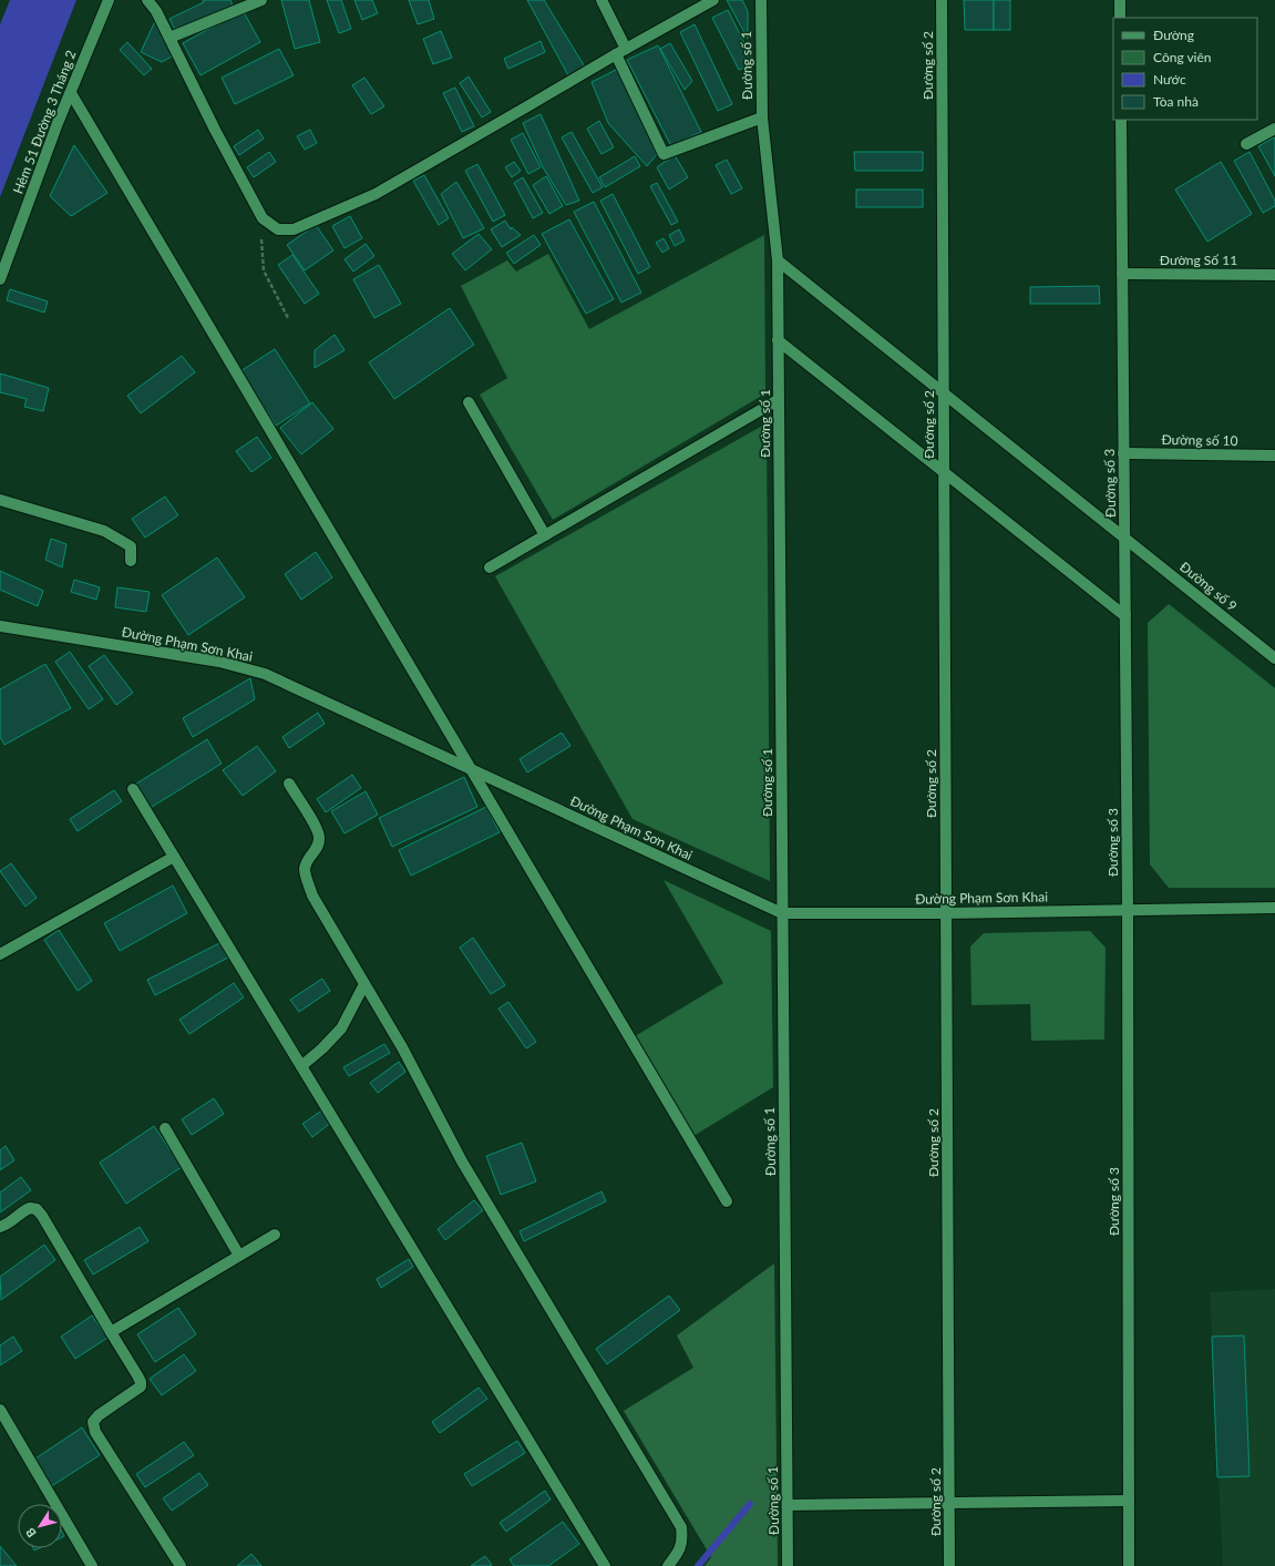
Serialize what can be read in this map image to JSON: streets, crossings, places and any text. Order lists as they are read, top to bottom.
{
  "streets": {
    "street": [
      "Đường số 1",
      "Đường số 2",
      "Hẻm 51 Đường 3 Tháng 2",
      "Đường Số 11",
      "Đường số 10",
      "Đường số 3",
      "Đường số 9",
      "Đường Phạm Sơn Khai"
    ]
  },
  "crossings": [
    ["Đường số 1", "Đường số 9"],
    ["Đường số 1", "Đường Phạm Sơn Khai"],
    ["Đường số 2", "Đường số 9"],
    ["Đường số 2", "Đường Phạm Sơn Khai"],
    ["Đường Số 11", "Đường số 3"],
    ["Đường số 10", "Đường số 3"],
    ["Đường số 3", "Đường số 9"],
    ["Đường số 3", "Đường Phạm Sơn Khai"]
  ],
  "legend": [
    "Đường",
    "Công viên",
    "Nước",
    "Tòa nhà"
  ],
  "north": "bottom left"
}
